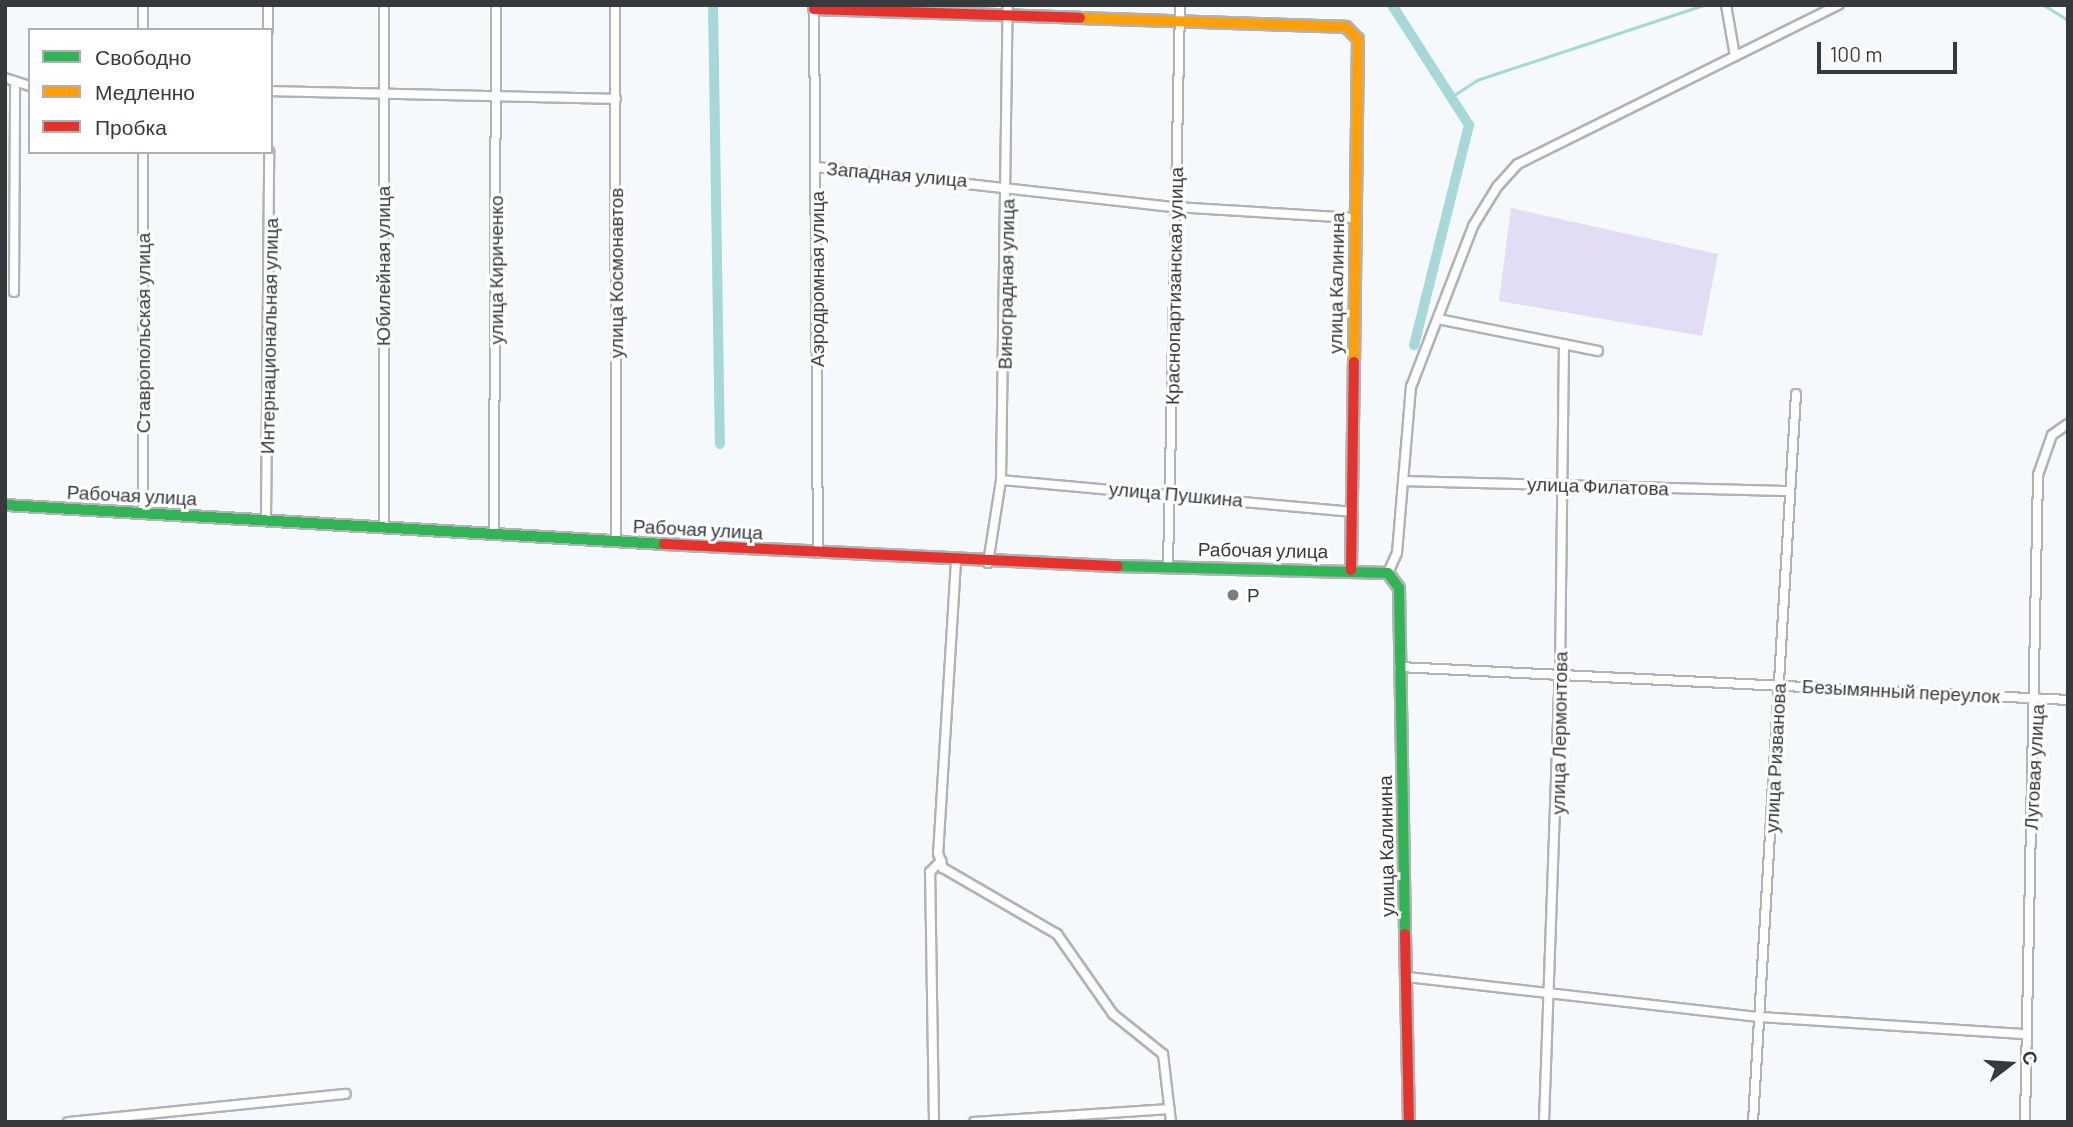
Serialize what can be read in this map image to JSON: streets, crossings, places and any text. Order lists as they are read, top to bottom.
{
  "streets": {
    "street": [
      "Западная улица",
      "Юбилейная улица",
      "улица Кириченко",
      "улица Космонавтов",
      "Аэродромная улица",
      "улица Калинина",
      "Виноградная улица",
      "Краснопартизанская улица",
      "Ставропольская улица",
      "Интернациональная улица",
      "улица Филатова",
      "улица Пушкина",
      "Рабочая улица",
      "Безымянный переулок",
      "улица Лермонтова",
      "улица Ризванова",
      "Луговая улица"
    ]
  },
  "crossings": [
    ["Западная улица", "Аэродромная улица"],
    ["Западная улица", "улица Калинина"],
    ["Западная улица", "Виноградная улица"],
    ["Западная улица", "Краснопартизанская улица"],
    ["Юбилейная улица", "Рабочая улица"],
    ["улица Кириченко", "Рабочая улица"],
    ["улица Космонавтов", "Рабочая улица"],
    ["Аэродромная улица", "Рабочая улица"],
    ["улица Калинина", "Краснопартизанская улица"],
    ["улица Калинина", "улица Пушкина"],
    ["улица Калинина", "Рабочая улица"],
    ["улица Калинина", "Безымянный переулок"],
    ["Виноградная улица", "улица Пушкина"],
    ["Виноградная улица", "Рабочая улица"],
    ["Краснопартизанская улица", "улица Пушкина"],
    ["Краснопартизанская улица", "Рабочая улица"],
    ["Ставропольская улица", "Рабочая улица"],
    ["Интернациональная улица", "Рабочая улица"],
    ["улица Филатова", "улица Лермонтова"],
    ["улица Филатова", "улица Ризванова"],
    ["Безымянный переулок", "улица Лермонтова"],
    ["Безымянный переулок", "улица Ризванова"],
    ["Безымянный переулок", "Луговая улица"]
  ],
  "places": ["Р"],
  "legend": ["Свободно", "Медленно", "Пробка"],
  "scale_bar": "100 m",
  "north": "right"
}
